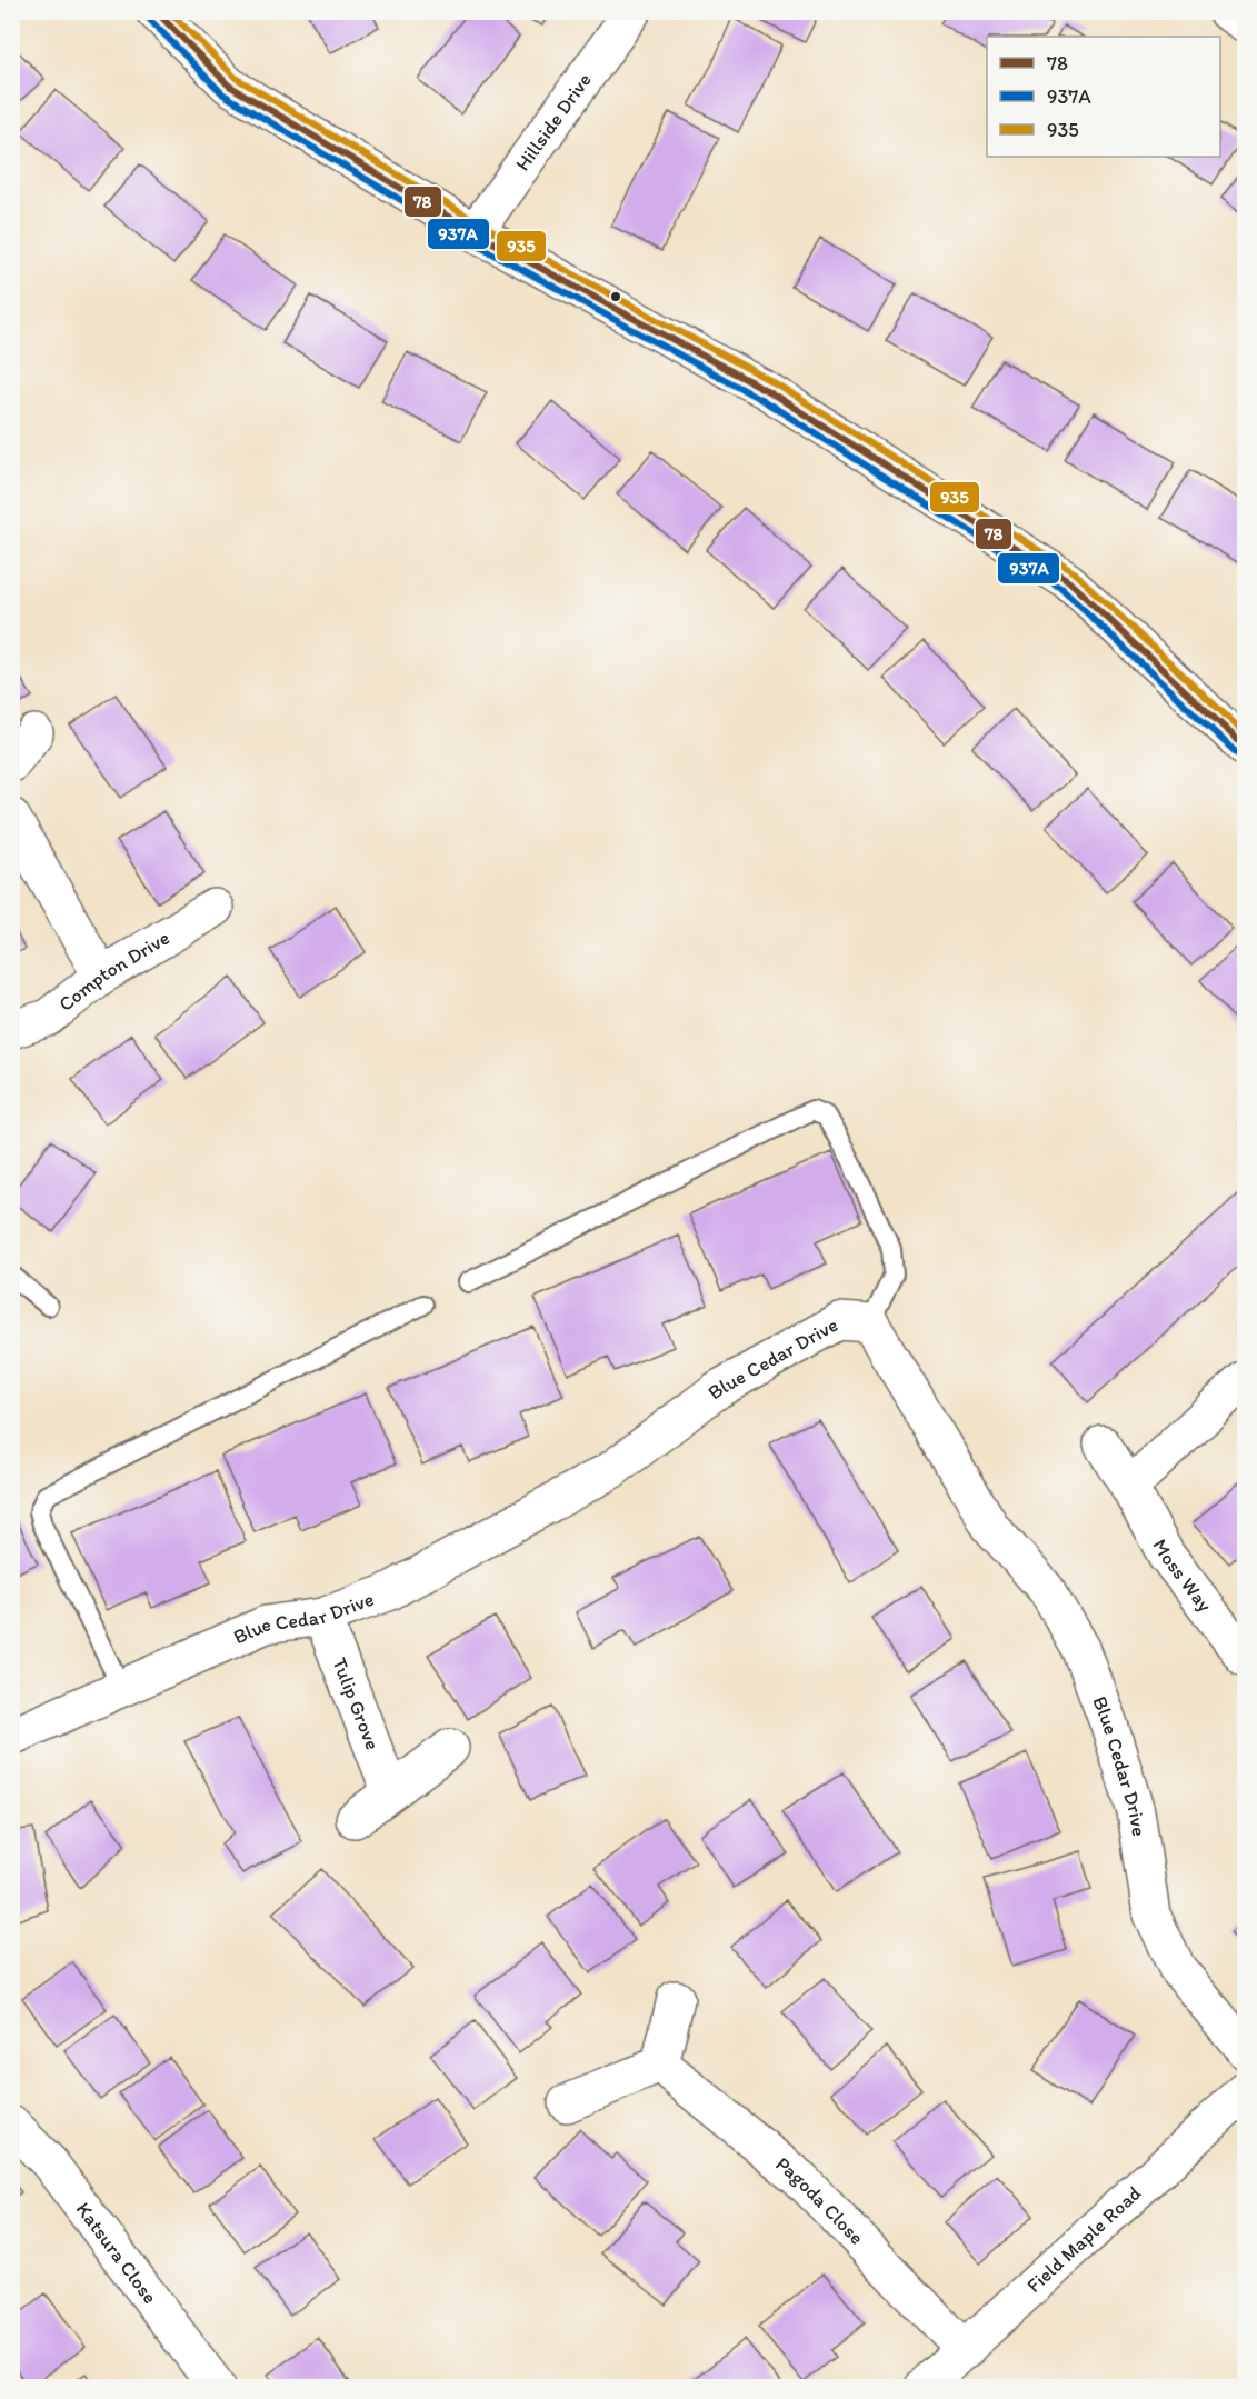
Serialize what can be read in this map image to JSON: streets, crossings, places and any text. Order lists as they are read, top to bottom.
{
  "streets": {
    "street": [
      "Hillside Drive",
      "Compton Drive",
      "Blue Cedar Drive",
      "Moss Way",
      "Tulip Grove",
      "Pagoda Close",
      "Field Maple Road",
      "Katsura Close"
    ]
  },
  "crossings": [
    ["Blue Cedar Drive", "Tulip Grove"],
    ["Pagoda Close", "Field Maple Road"]
  ],
  "lines": ["transit line 78", "transit line 935", "transit line 937A"],
  "legend": ["78", "937A", "935"]
}
